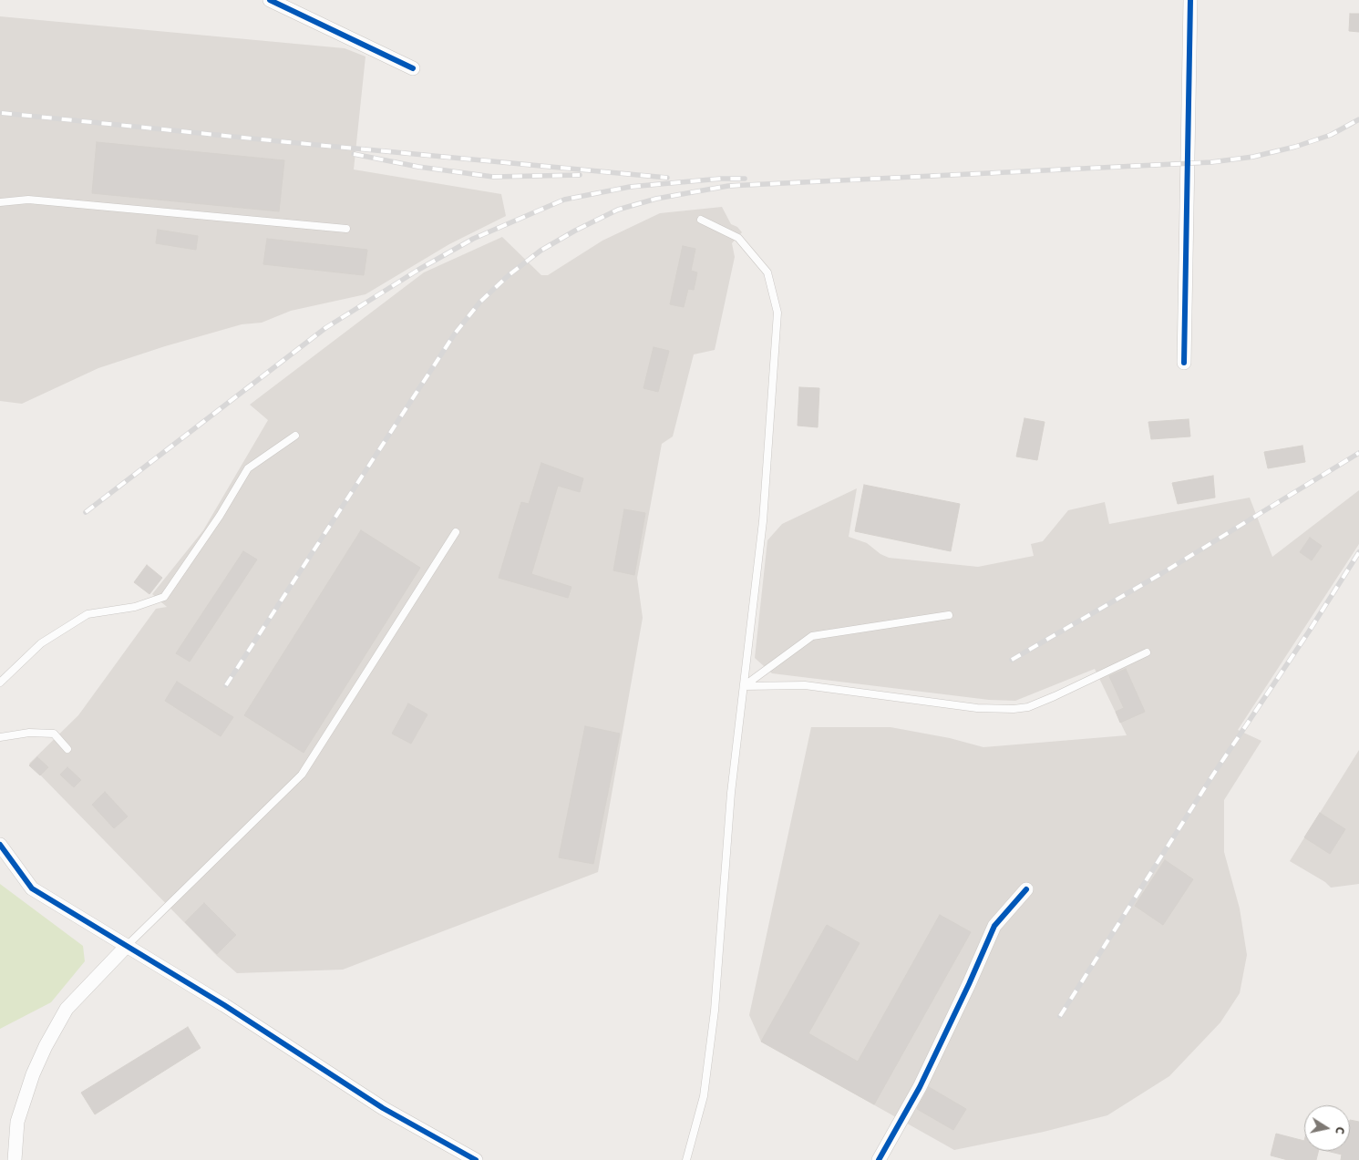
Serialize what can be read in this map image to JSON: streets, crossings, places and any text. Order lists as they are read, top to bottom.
{
  "north": "right"
}
